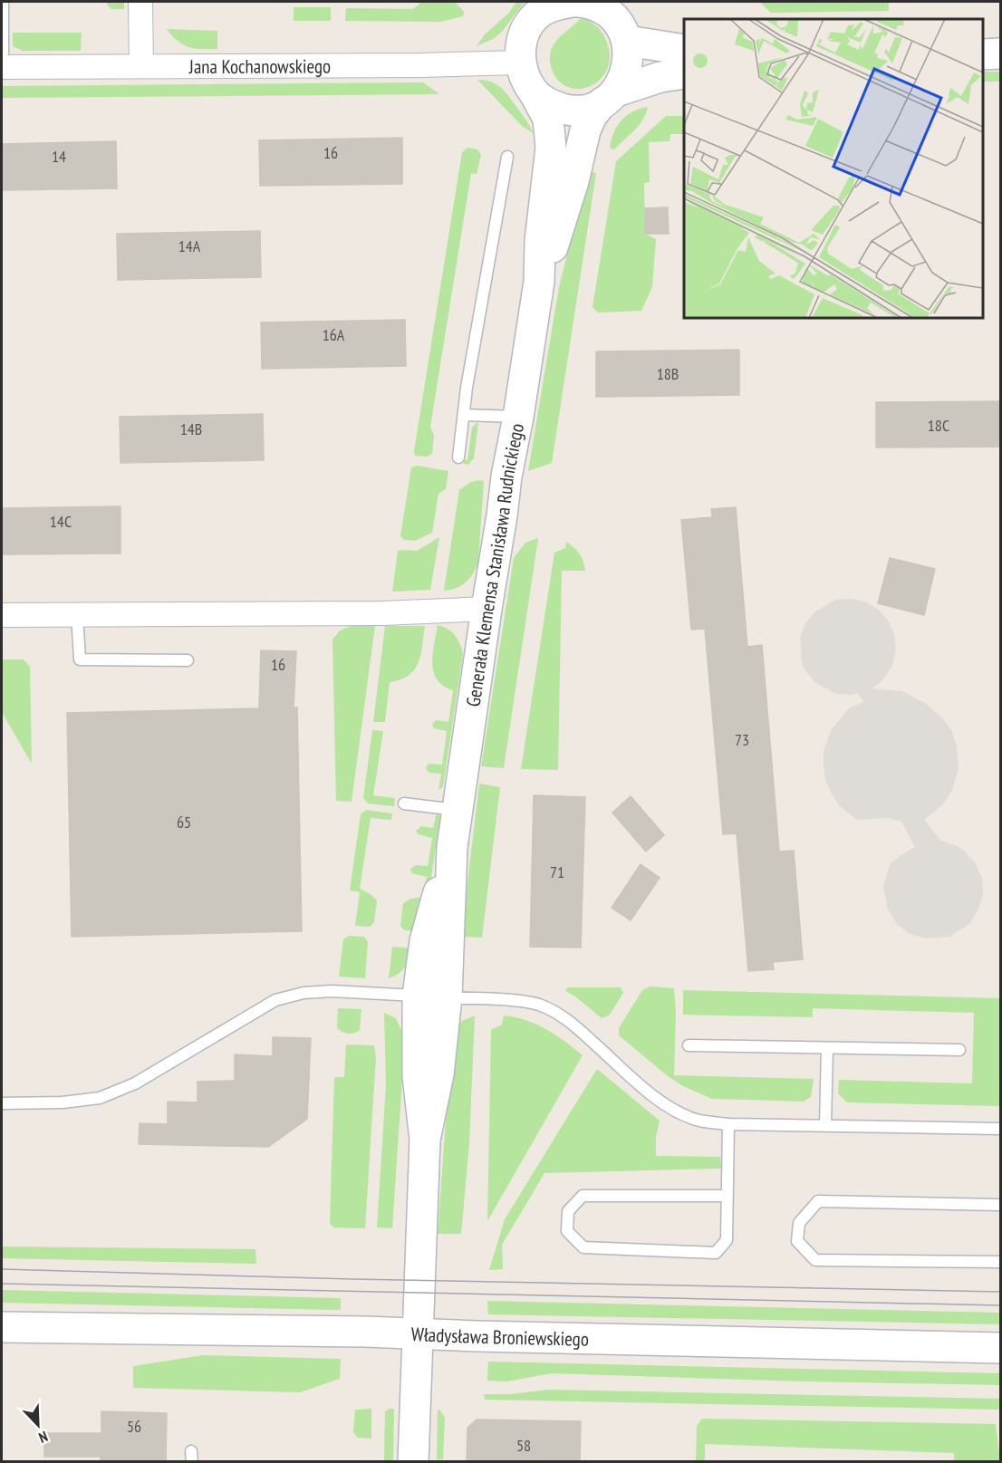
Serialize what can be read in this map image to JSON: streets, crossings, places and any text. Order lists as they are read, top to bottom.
{
  "streets": {
    "street": ["Jana Kochanowskiego", "Generała Klemensa Stanisława Rudnickiego", "Władysława Broniewskiego"]
  },
  "crossings": [
    ["Jana Kochanowskiego", "Generała Klemensa Stanisława Rudnickiego"],
    ["Generała Klemensa Stanisława Rudnickiego", "Władysława Broniewskiego"]
  ],
  "house_numbers": [
    "16",
    "14",
    "14A",
    "16A",
    "18B",
    "18C",
    "14B",
    "14C",
    "16",
    "73",
    "65",
    "71",
    "56",
    "58"
  ],
  "north": "bottom right"
}
